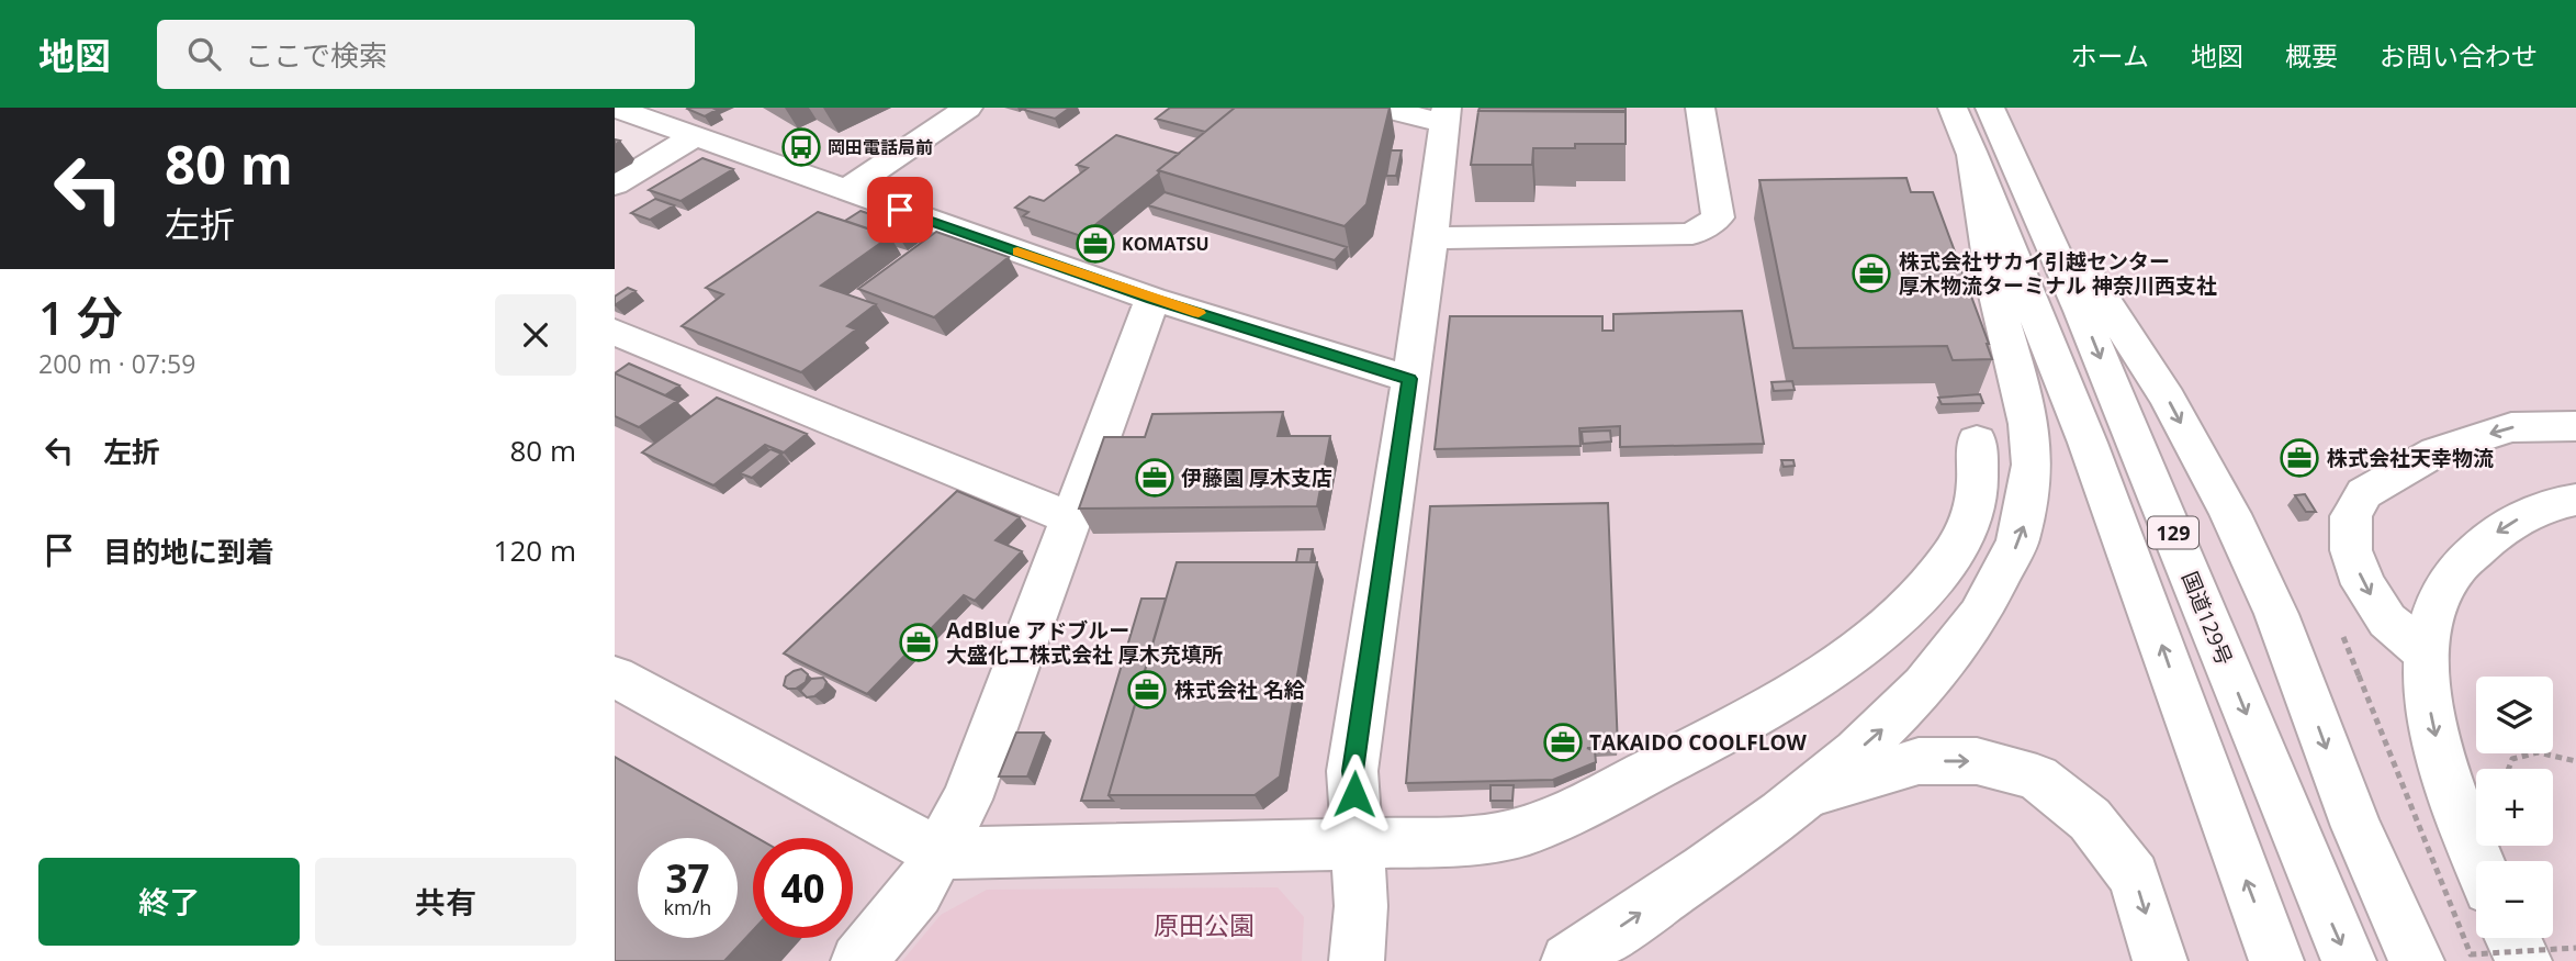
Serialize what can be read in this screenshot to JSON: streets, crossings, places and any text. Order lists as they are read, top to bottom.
{
  "streets": {
    "main road": ["129", "国道129号"]
  },
  "parks": ["原田公園"],
  "places": {
    "bus stop": ["岡田電話局前"],
    "office": [
      "KOMATSU",
      "株式会社サカイ引越センター 厚木物流ターミナル 神奈川西支社",
      "株式会社天幸物流",
      "伊藤園 厚木支店",
      "AdBlue アドブルー 大盛化工株式会社 厚木充填所",
      "株式会社 名給",
      "TAKAIDO COOLFLOW"
    ]
  },
  "page": {
    "header": "地図",
    "search": "ここで検索",
    "nav": [
      "ホーム",
      "地図",
      "概要",
      "お問い合わせ"
    ],
    "turn": ["80 m", "左折"],
    "heading": ["1 分", "200 m · 07:59"],
    "list": [
      {
        "name": "左折",
        "value": "80 m"
      },
      {
        "name": "目的地に到着",
        "value": "120 m"
      }
    ],
    "map_buttons": ["+", "−"],
    "speed": "37 km/h",
    "limit": "40",
    "buttons": ["終了", "共有"]
  }
}
